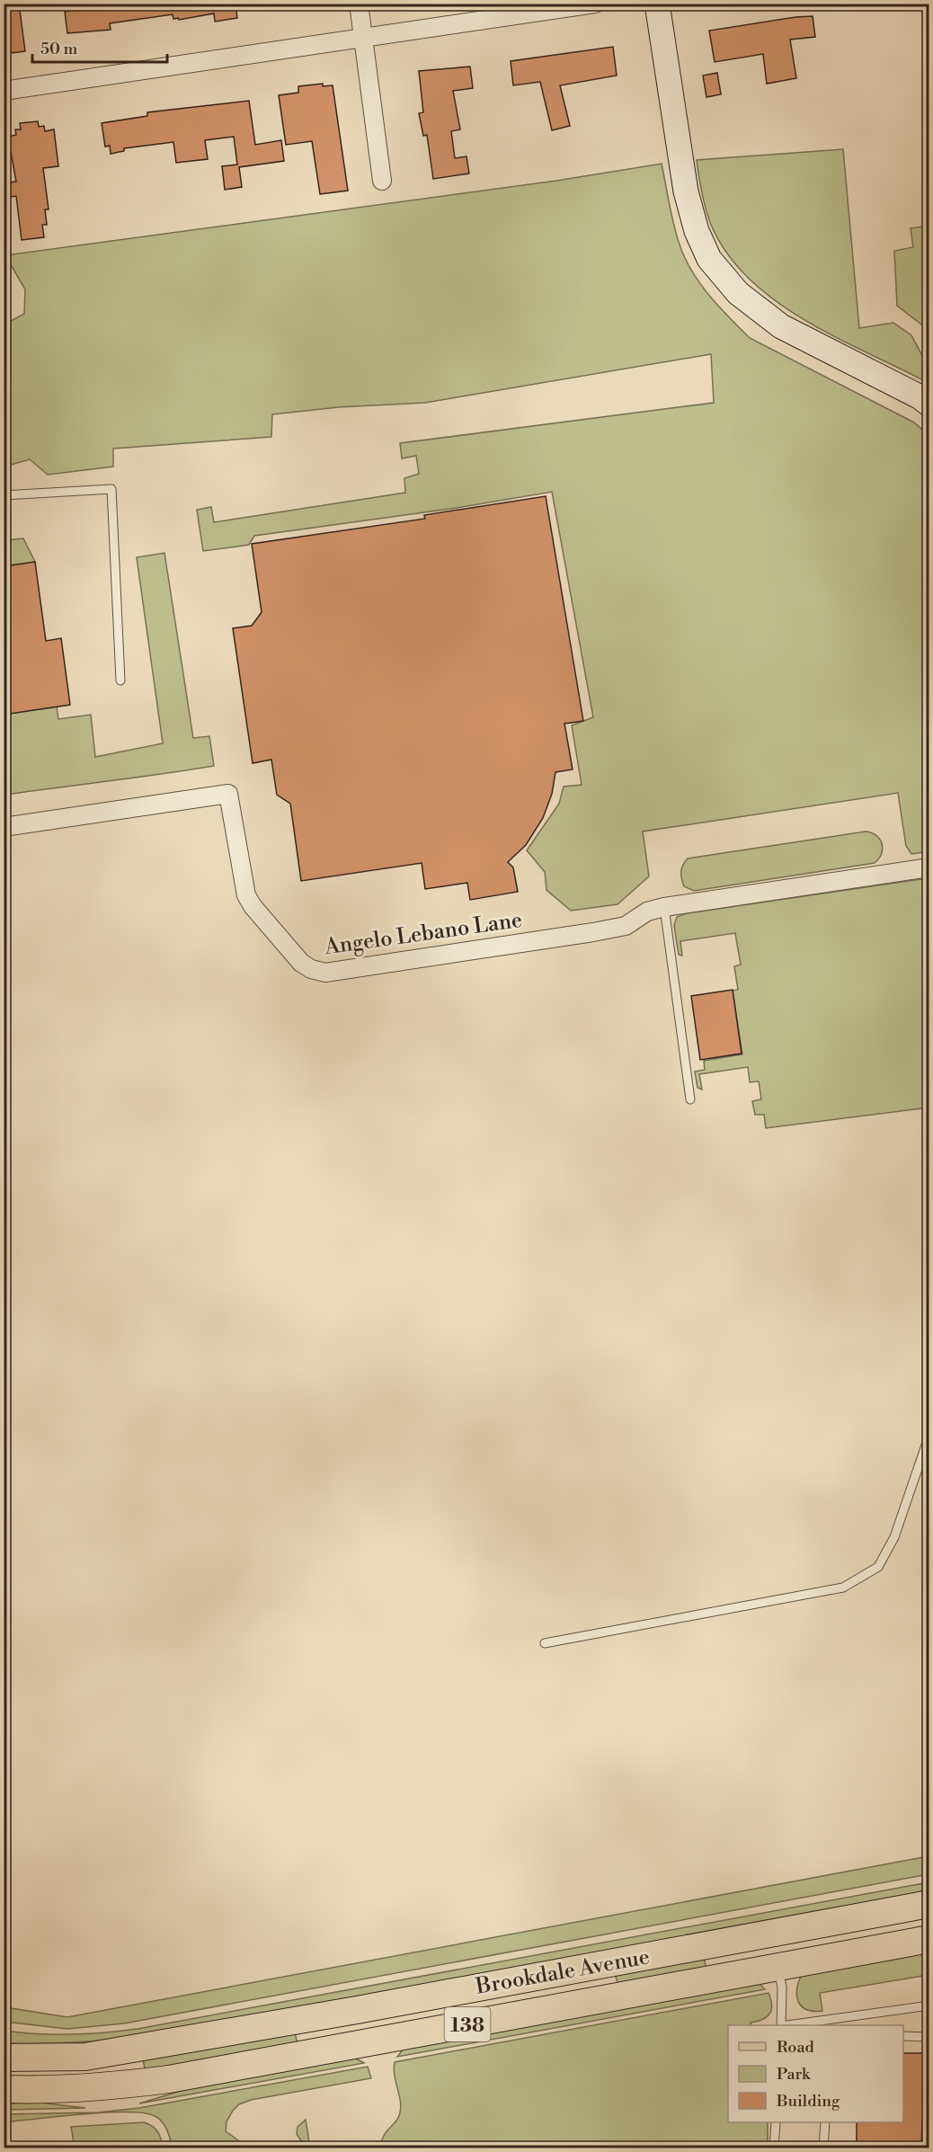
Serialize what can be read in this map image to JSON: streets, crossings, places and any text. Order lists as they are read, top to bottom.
{
  "streets": {
    "main road": ["Brookdale Avenue", "138"],
    "street": ["Angelo Lebano Lane"]
  },
  "legend": ["Road", "Park", "Building"],
  "scale_bar": "50 m"
}
